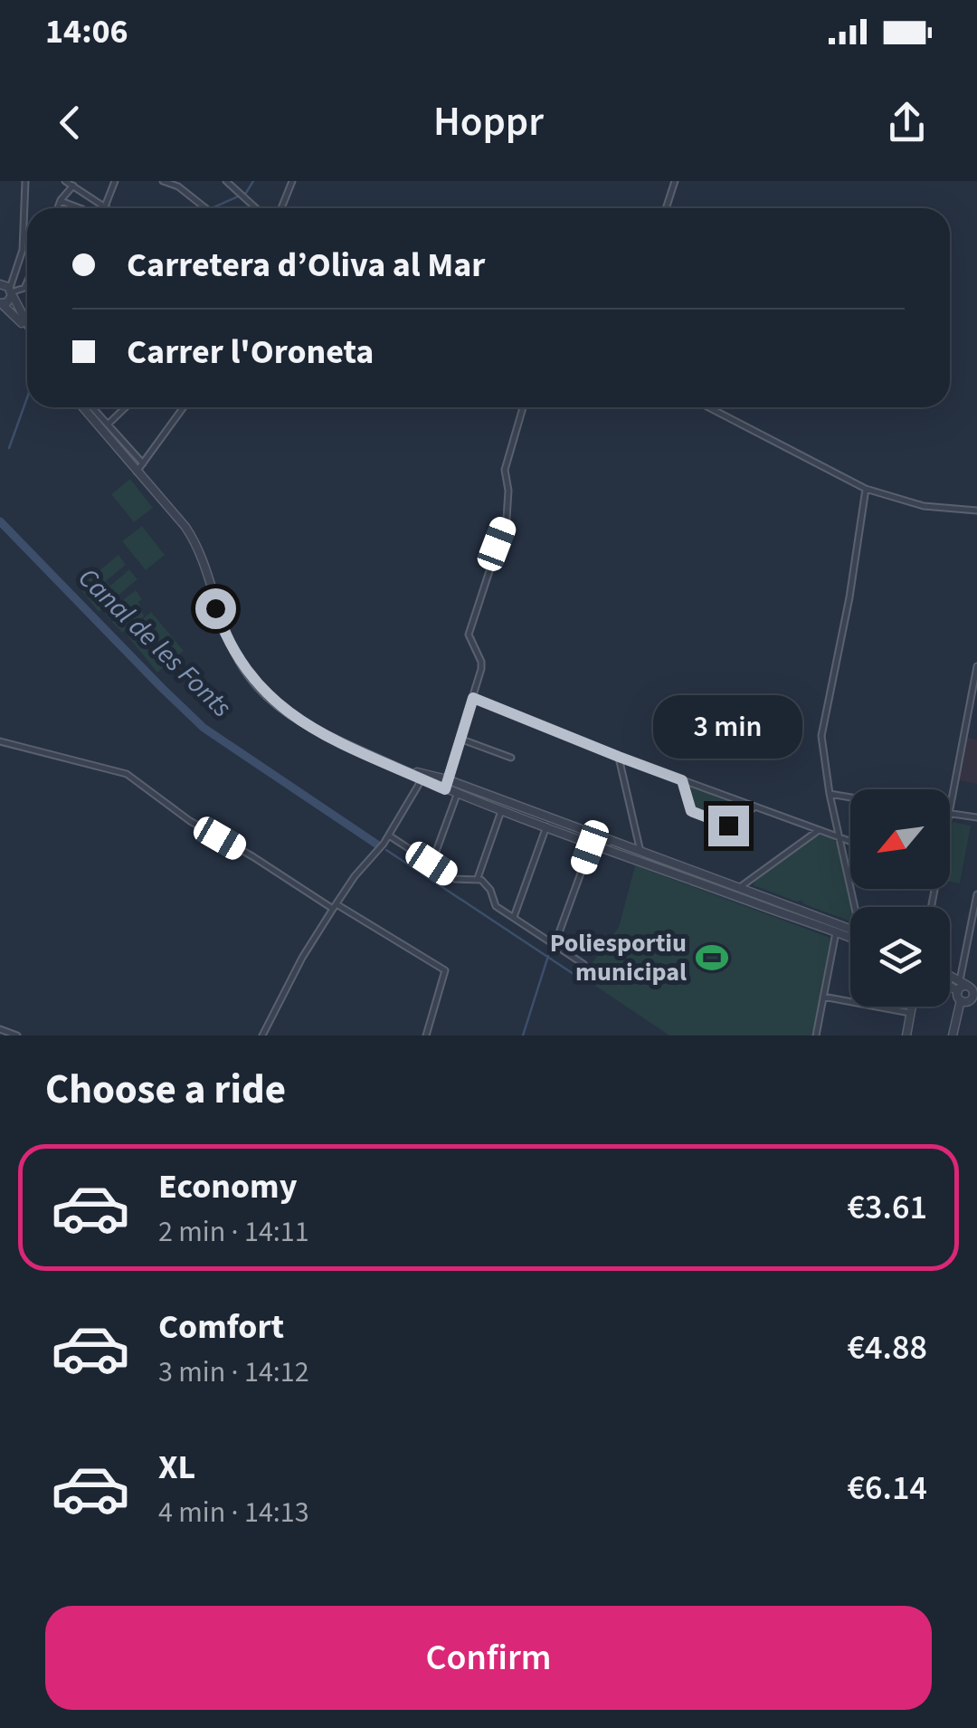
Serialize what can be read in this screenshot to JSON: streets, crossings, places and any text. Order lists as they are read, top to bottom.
{
  "water": ["Canal de les Fonts"],
  "places": {
    "sports": ["Poliesportiu municipal"]
  },
  "north": "bottom left",
  "page": {
    "status": "14:06",
    "header": "Hoppr",
    "banner": ["Carretera d’Oliva al Mar", "Carrer l'Oroneta"],
    "bubble": "3 min",
    "heading": "Choose a ride",
    "list": [
      {
        "name": "Economy",
        "note": "2 min · 14:11",
        "value": "€3.61"
      },
      {
        "name": "Comfort",
        "note": "3 min · 14:12",
        "value": "€4.88"
      },
      {
        "name": "XL",
        "note": "4 min · 14:13",
        "value": "€6.14"
      }
    ],
    "buttons": "Confirm"
  }
}
